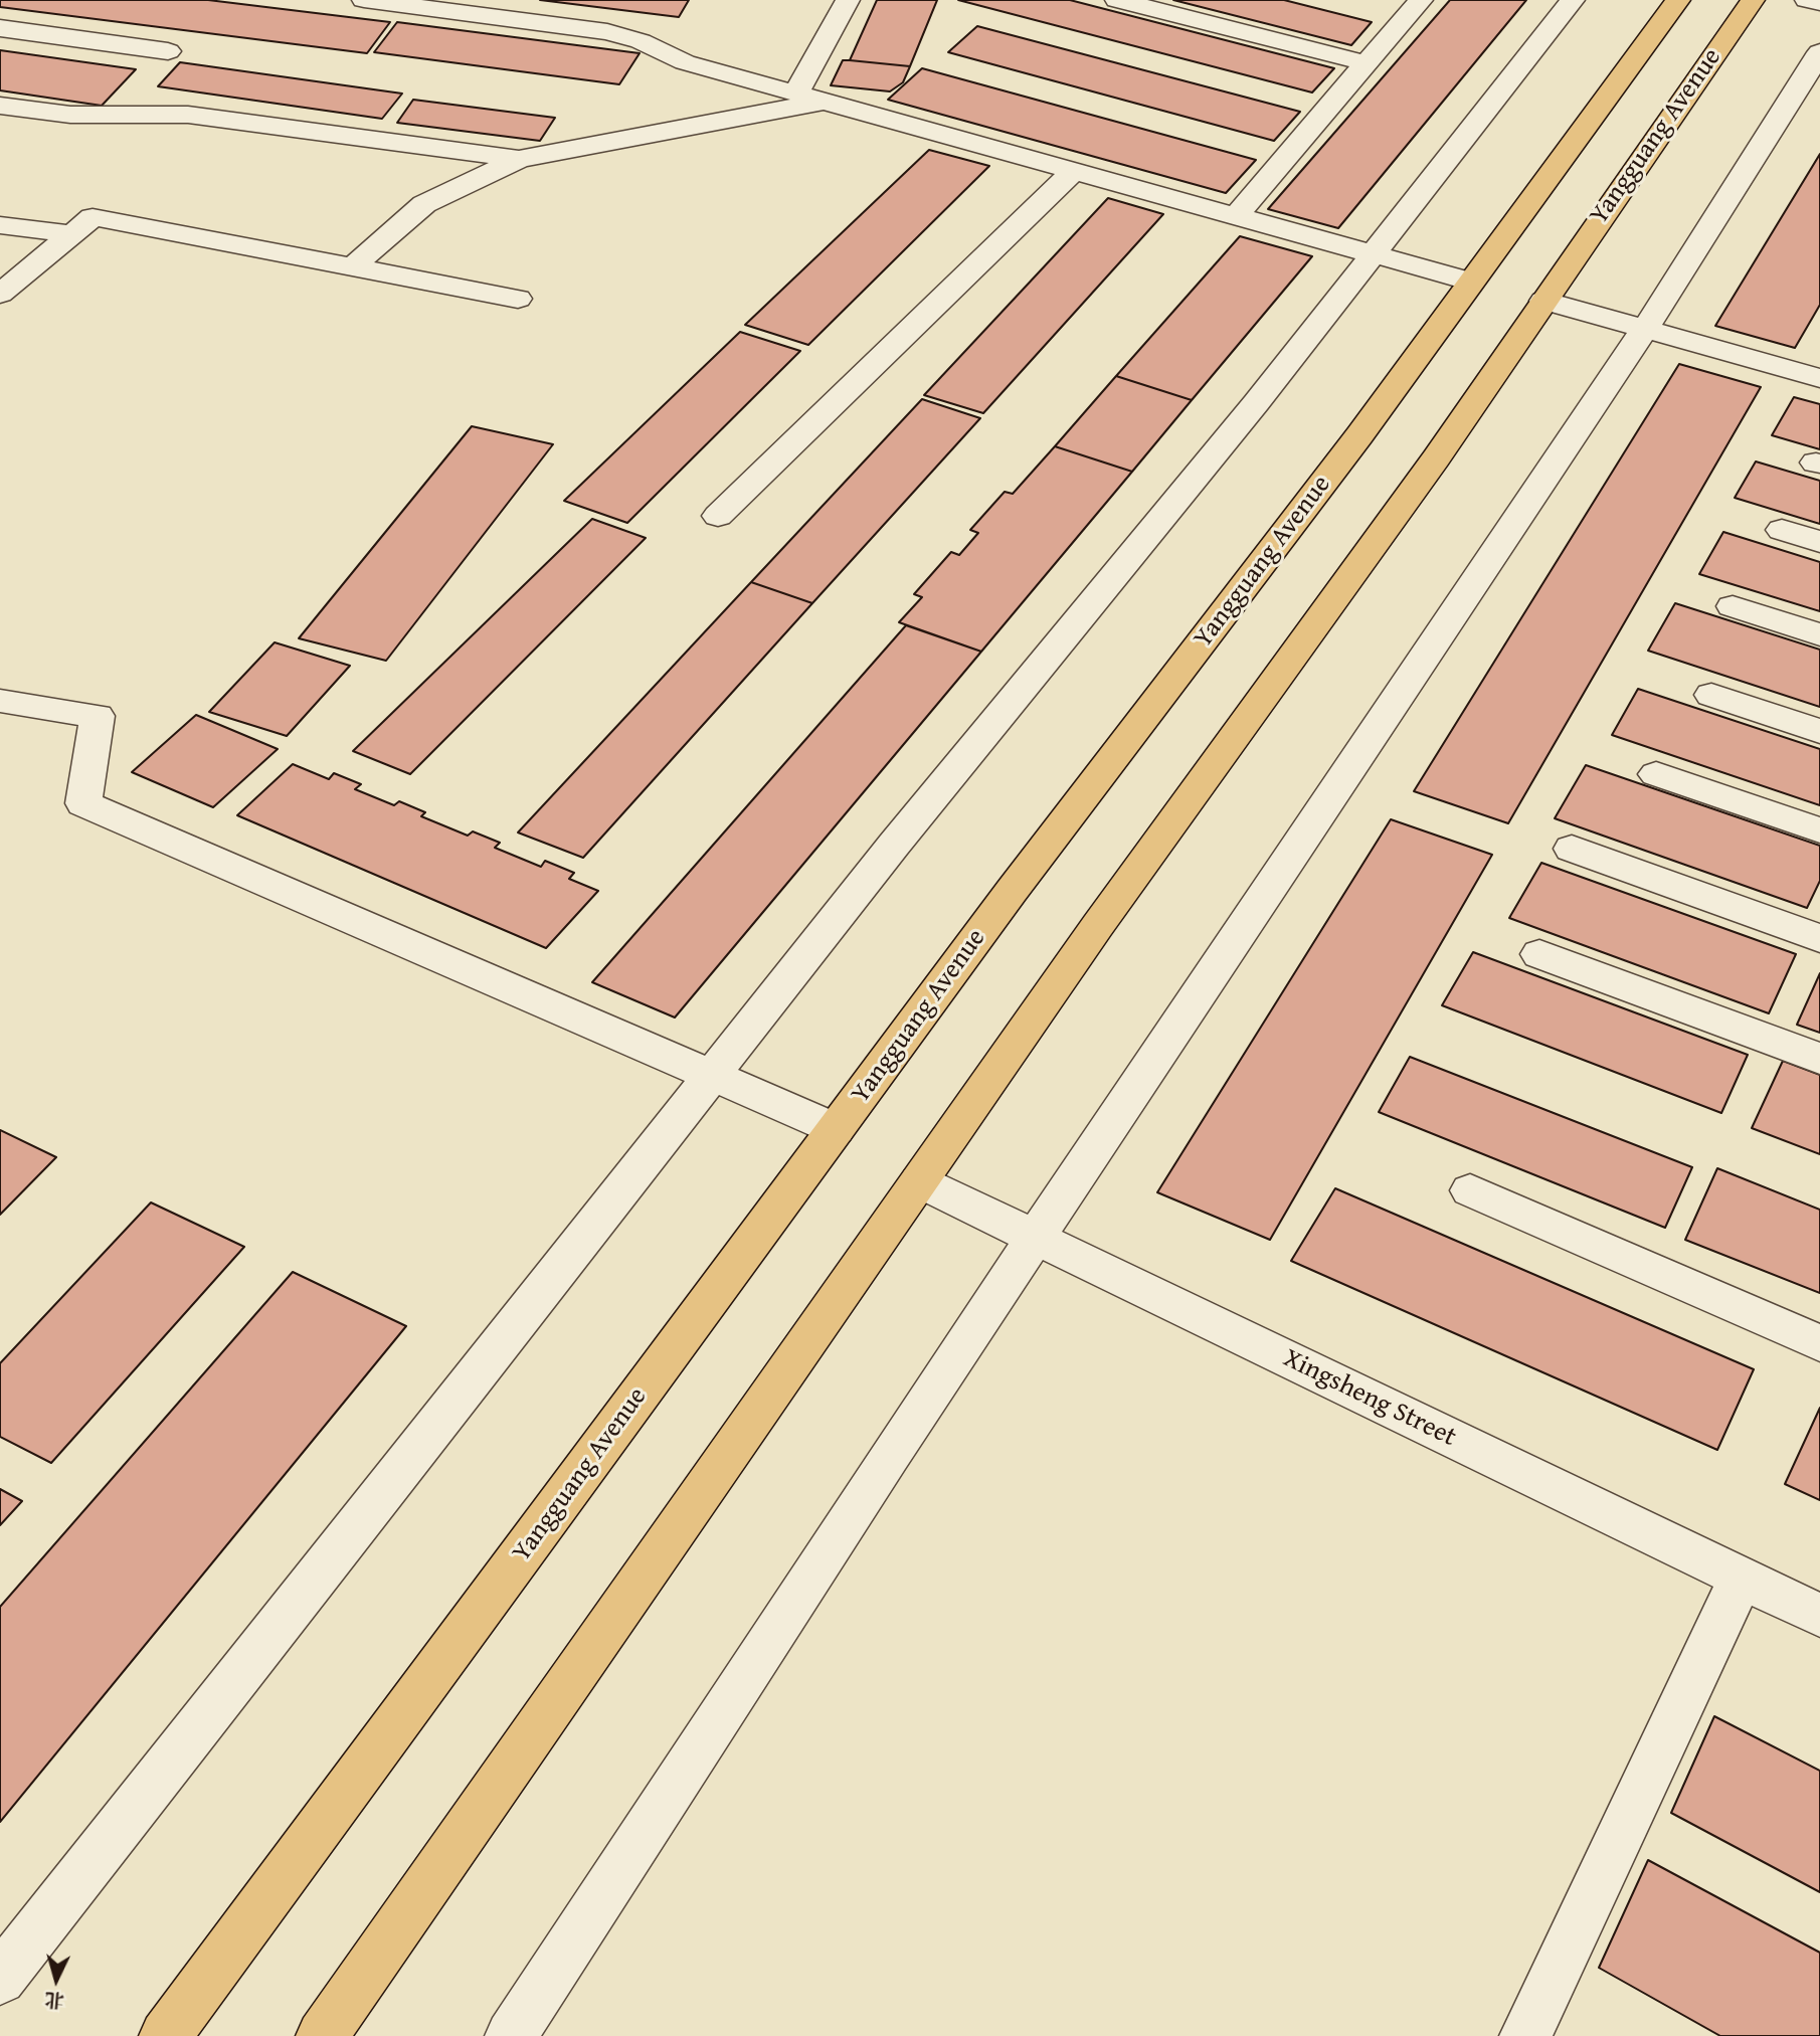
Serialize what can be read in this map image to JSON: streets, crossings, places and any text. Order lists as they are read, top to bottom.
{
  "streets": {
    "main road": ["Yangguang Avenue"],
    "street": ["Xingsheng Street"]
  },
  "crossings": [
    ["Yangguang Avenue", "Xingsheng Street"]
  ],
  "north": "bottom"
}
